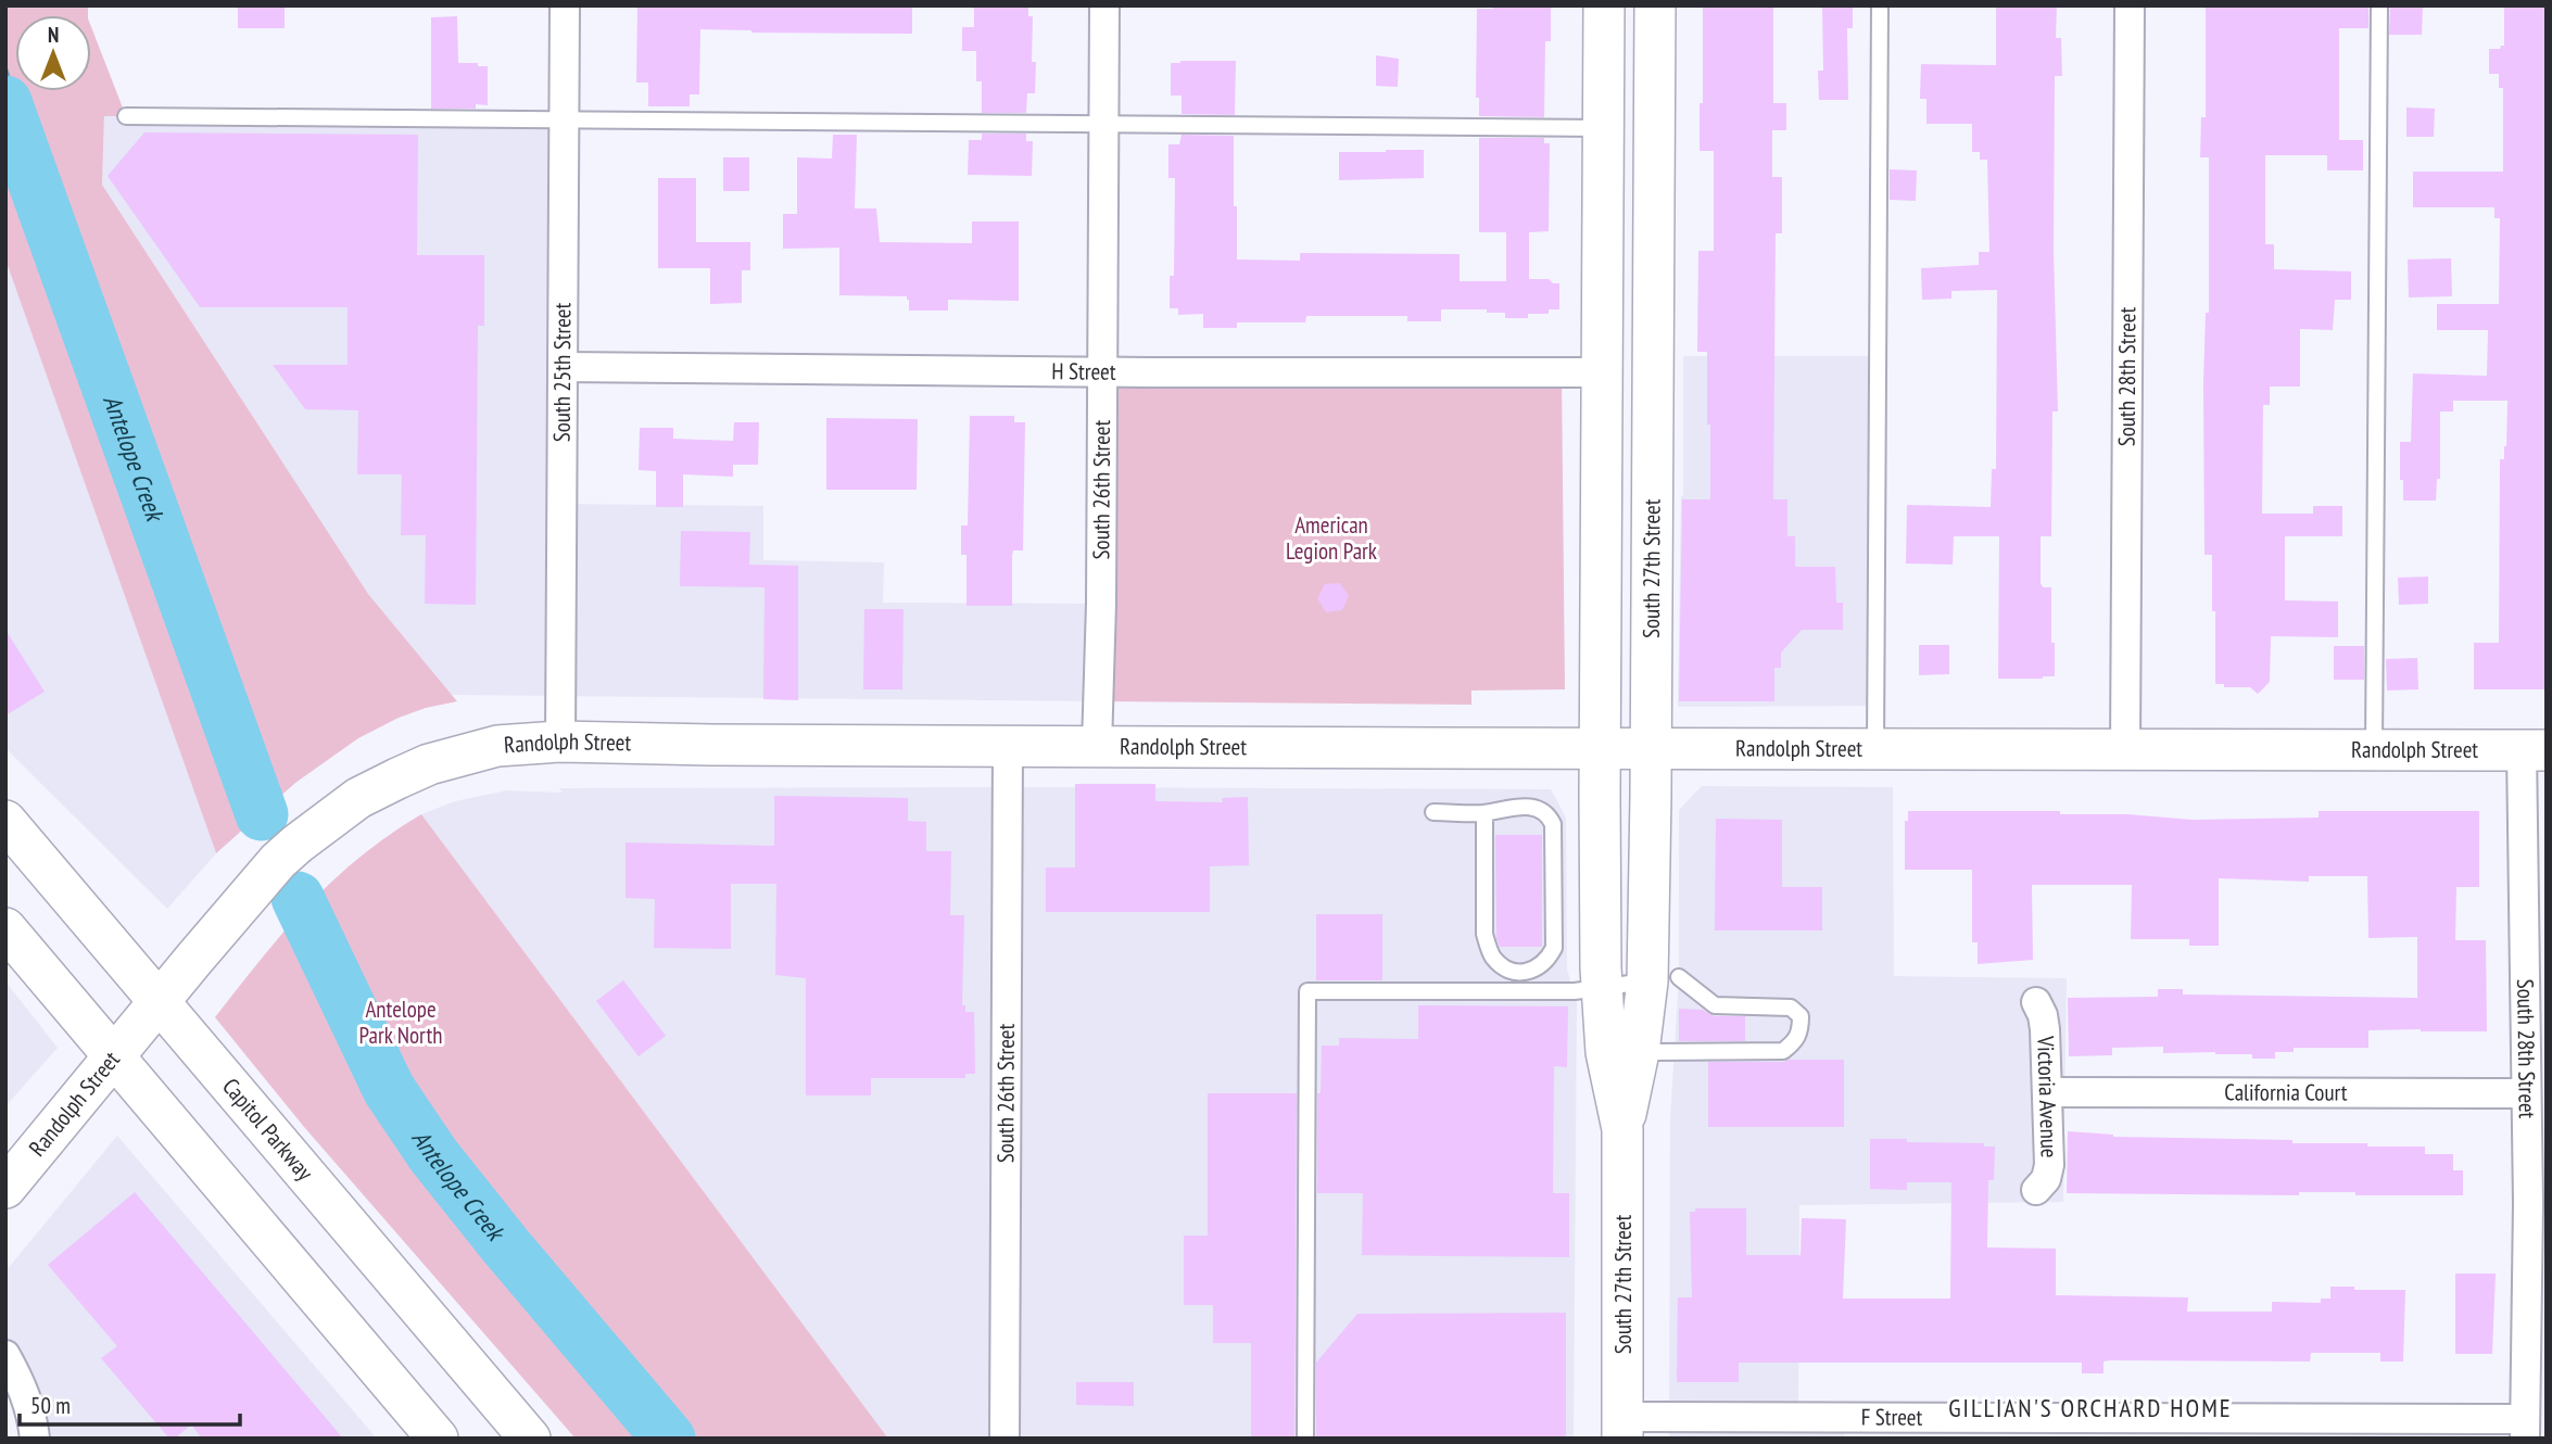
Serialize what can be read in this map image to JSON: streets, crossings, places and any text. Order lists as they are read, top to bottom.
{
  "streets": {
    "main road": ["South 27th Street", "Randolph Street", "Capitol Parkway"],
    "street": [
      "H Street",
      "South 25th Street",
      "South 28th Street",
      "South 26th Street",
      "California Court",
      "Victoria Avenue",
      "F Street"
    ]
  },
  "crossings": [
    ["H Street", "South 25th Street"],
    ["H Street", "South 26th Street"],
    ["H Street", "South 27th Street"],
    ["South 25th Street", "Randolph Street"],
    ["South 28th Street", "Randolph Street"],
    ["South 28th Street", "California Court"],
    ["South 28th Street", "F Street"],
    ["South 26th Street", "Randolph Street"],
    ["South 27th Street", "Randolph Street"],
    ["South 27th Street", "F Street"],
    ["Randolph Street", "Capitol Parkway"],
    ["California Court", "Victoria Avenue"]
  ],
  "districts": ["GILLIAN'S ORCHARD HOME"],
  "water": ["Antelope Creek"],
  "parks": ["American Legion Park", "Antelope Park North"],
  "scale_bar": "50 m",
  "north": "top"
}
